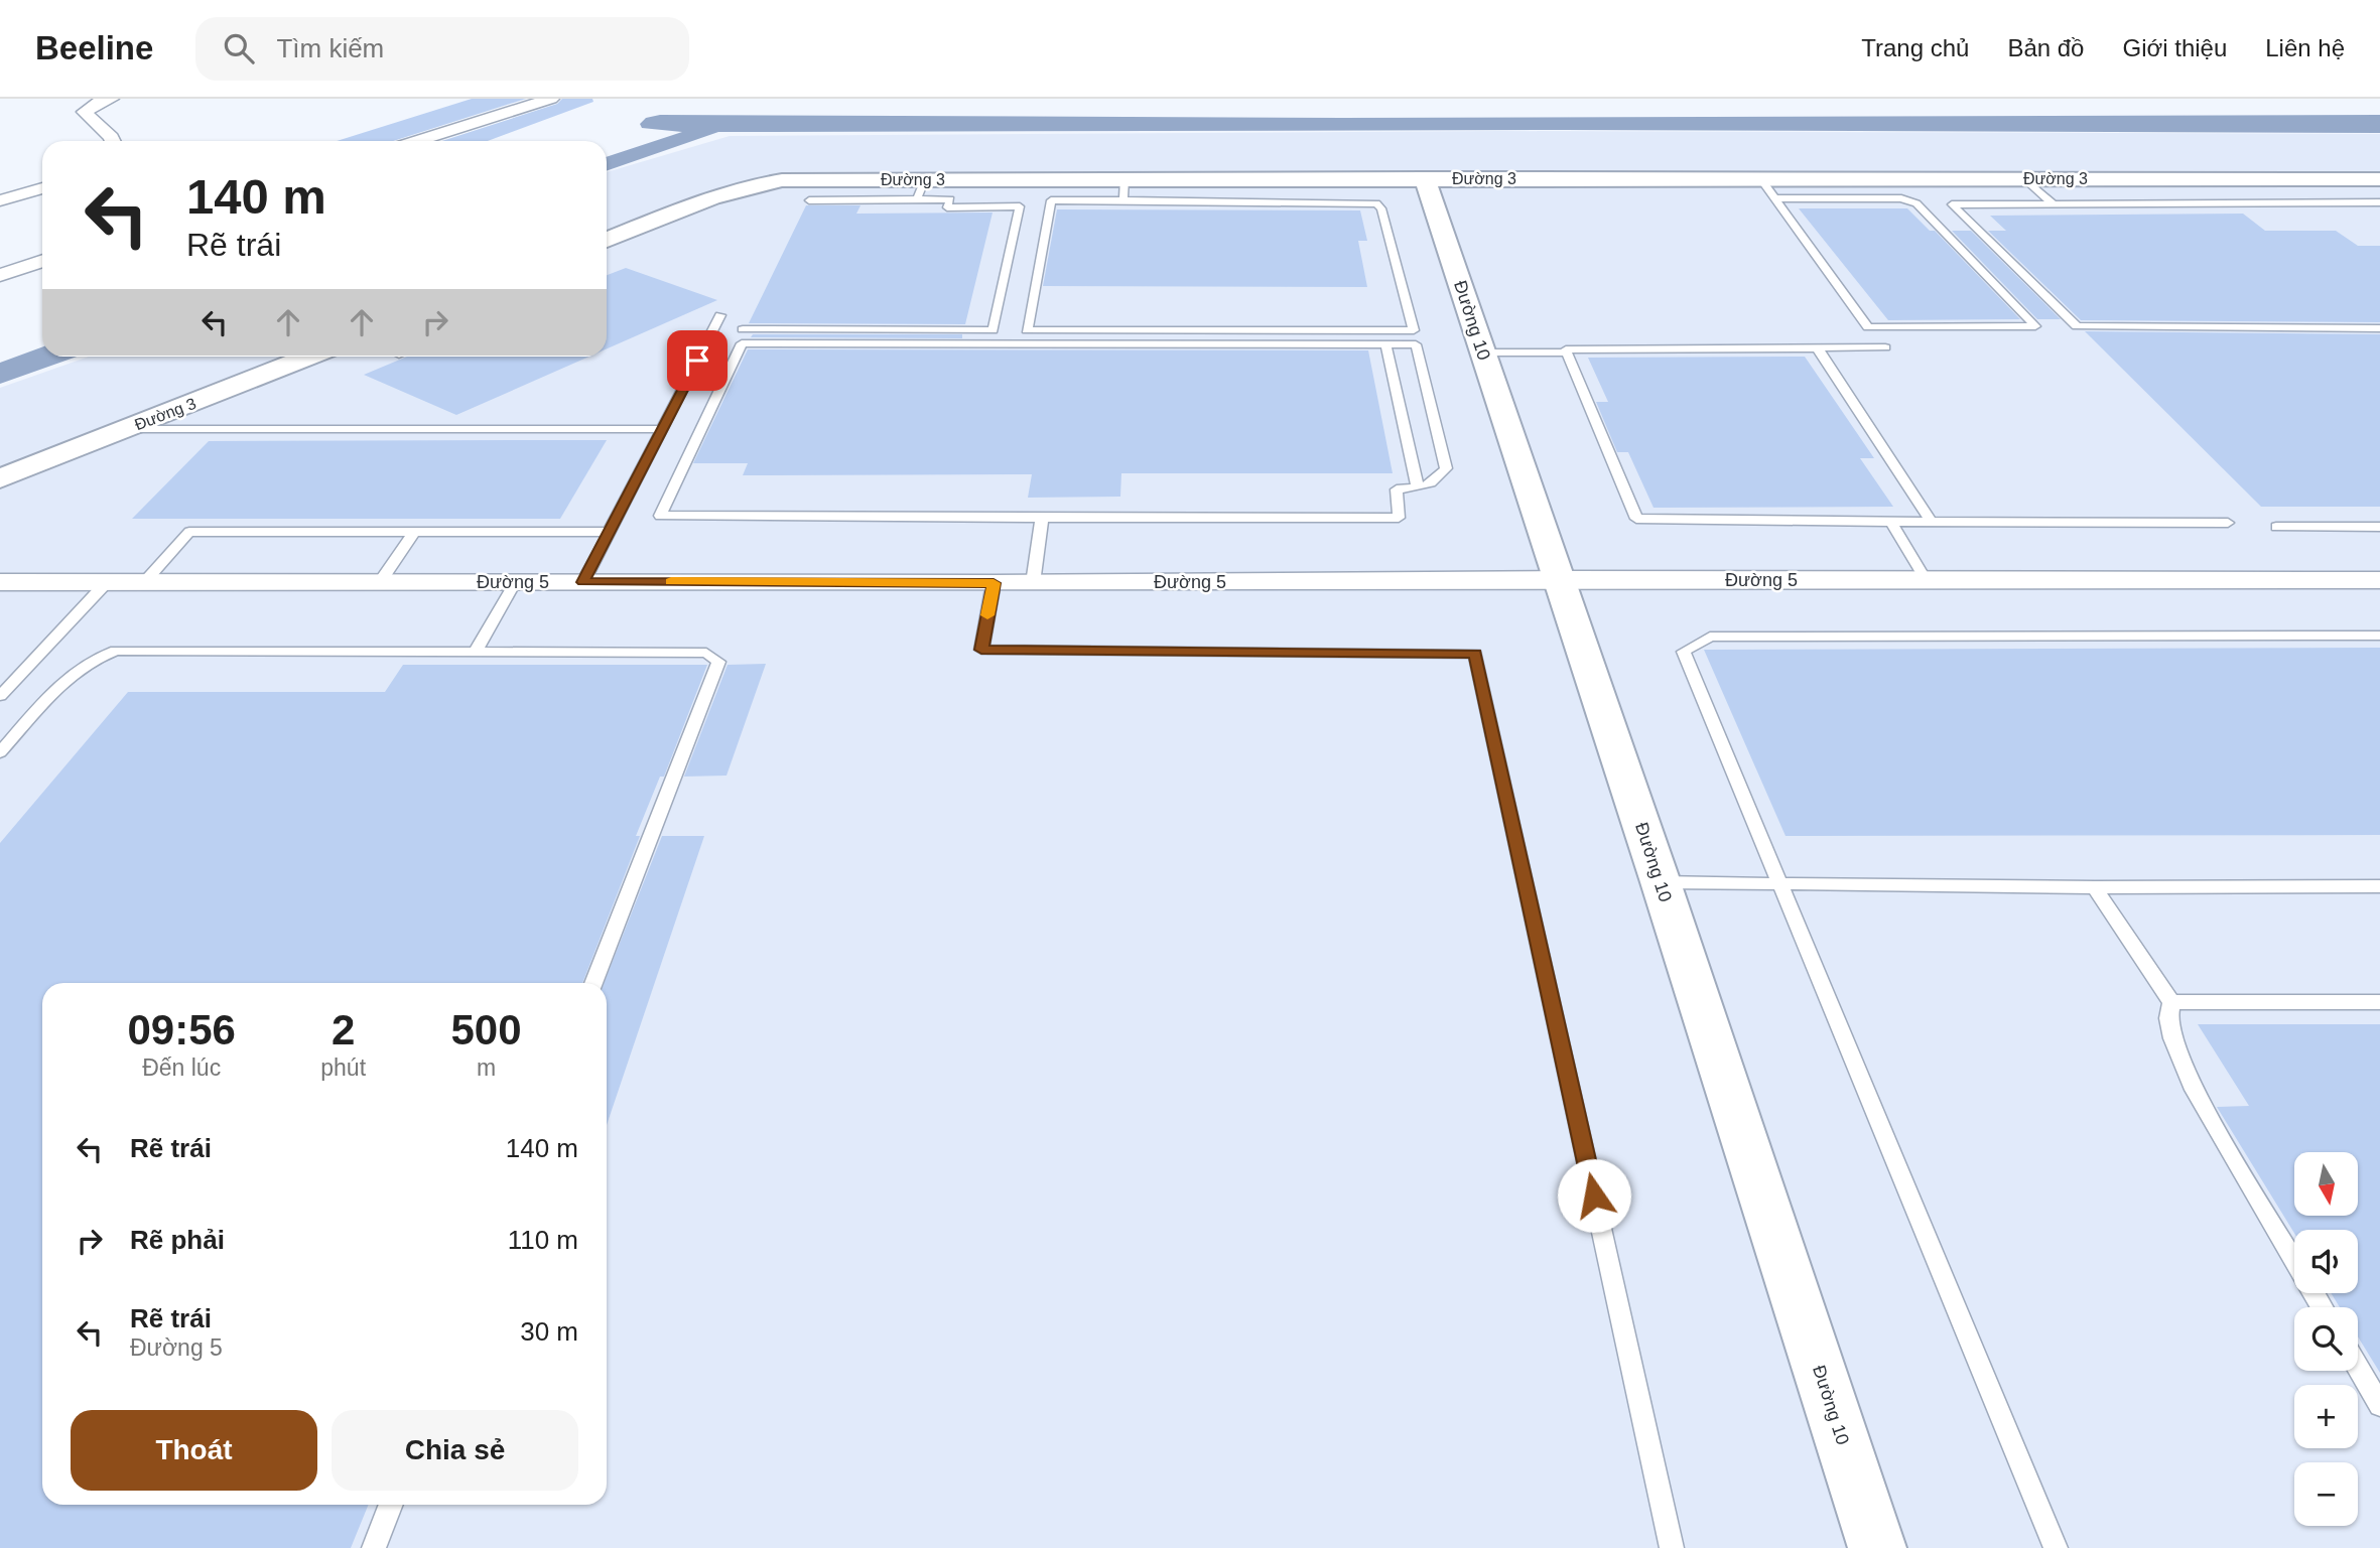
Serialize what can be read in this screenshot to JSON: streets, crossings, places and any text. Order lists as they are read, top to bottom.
{
  "streets": {
    "street": ["Đường 3", "Đường 10", "Đường 5"]
  },
  "crossings": [
    ["Đường 3", "Đường 10"],
    ["Đường 10", "Đường 5"]
  ],
  "north": "bottom",
  "page": {
    "header": "Beeline",
    "search": "Tìm kiếm",
    "nav": [
      "Trang chủ",
      "Bản đồ",
      "Giới thiệu",
      "Liên hệ"
    ],
    "turn": ["140 m", "Rẽ trái"],
    "eta": [
      "09:56",
      "Đến lúc",
      "2",
      "phút",
      "500",
      "m"
    ],
    "list": [
      {
        "name": "Rẽ trái",
        "value": "140 m"
      },
      {
        "name": "Rẽ phải",
        "value": "110 m"
      },
      {
        "name": "Rẽ trái",
        "note": "Đường 5",
        "value": "30 m"
      }
    ],
    "map_buttons": ["+", "−"],
    "buttons": ["Thoát", "Chia sẻ"]
  }
}
